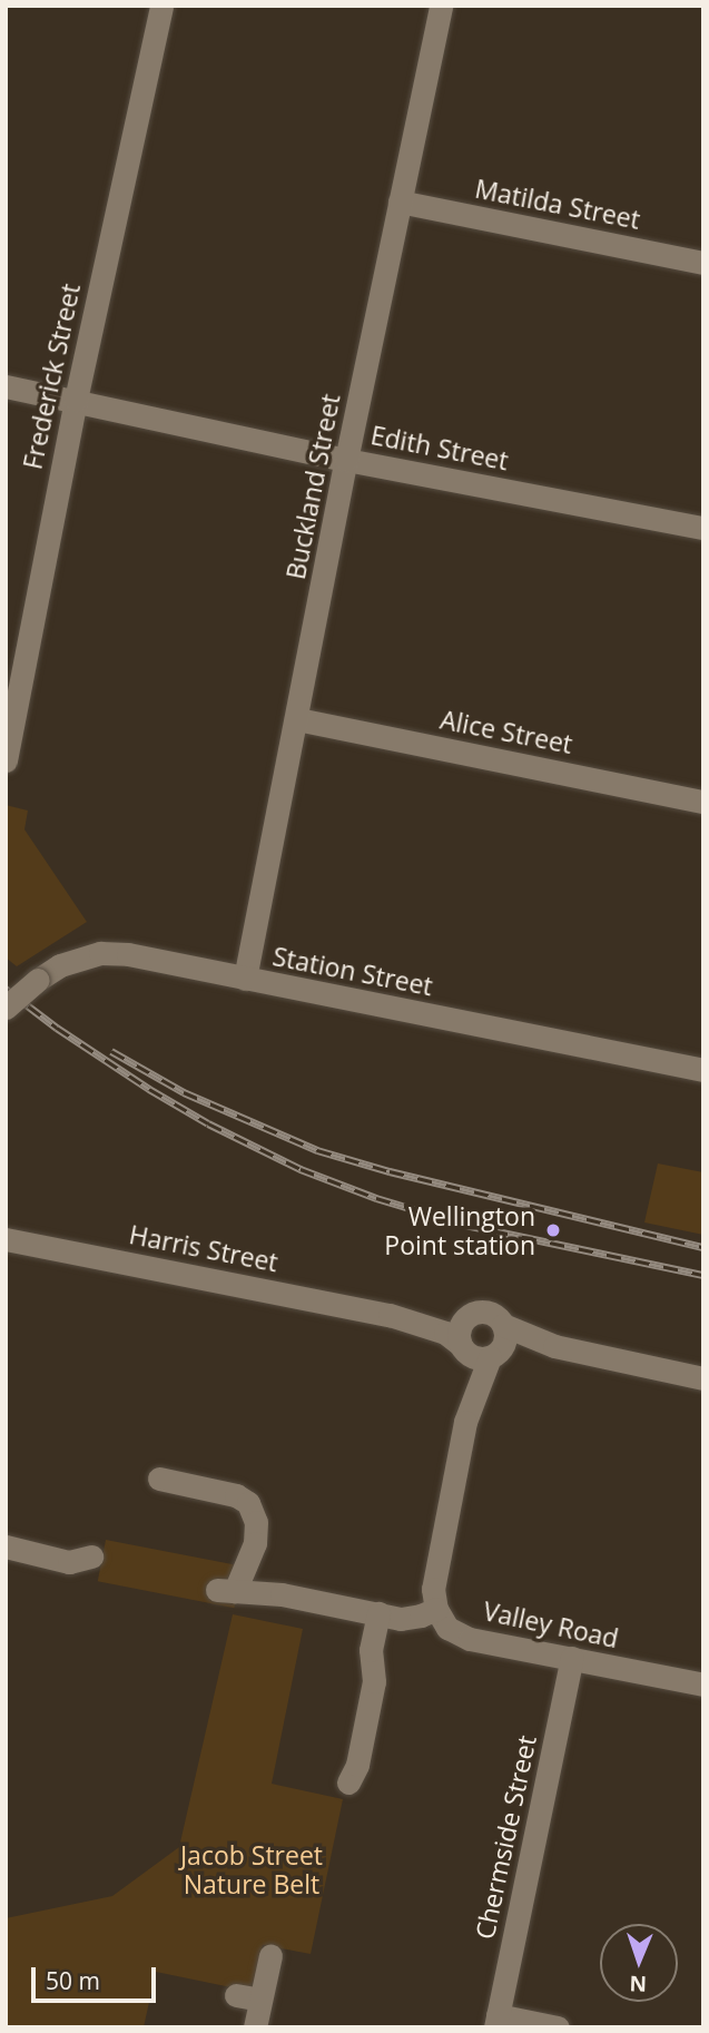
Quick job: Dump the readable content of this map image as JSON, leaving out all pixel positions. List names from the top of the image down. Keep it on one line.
{"streets":{"street":["Matilda Street","Frederick Street","Edith Street","Buckland Street","Alice Street","Station Street","Harris Street","Valley Road","Chermside Street"]},"crossings":[["Matilda Street","Buckland Street"],["Frederick Street","Edith Street"],["Edith Street","Buckland Street"],["Buckland Street","Alice Street"],["Buckland Street","Station Street"],["Valley Road","Chermside Street"]],"parks":["Jacob Street Nature Belt"],"places":["Wellington Point station"],"scale_bar":"50 m","north":"bottom"}
